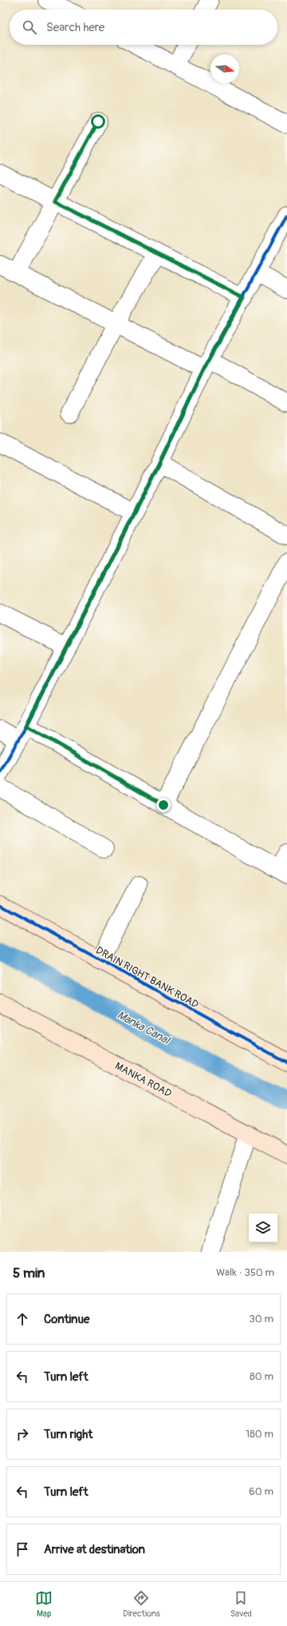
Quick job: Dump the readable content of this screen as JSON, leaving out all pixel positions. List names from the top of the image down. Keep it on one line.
{"streets":{"street":["DRAIN RIGHT BANK ROAD","MANKA ROAD"]},"water":["Manka Canal"],"north":"right","page":{"search":"Search here","heading":["5 min","Walk · 350 m"],"list":[["Continue","30 m"],["Turn left","80 m"],["Turn right","180 m"],["Turn left","60 m"],"Arrive at destination"],"nav":["Map","Directions","Saved"]}}
